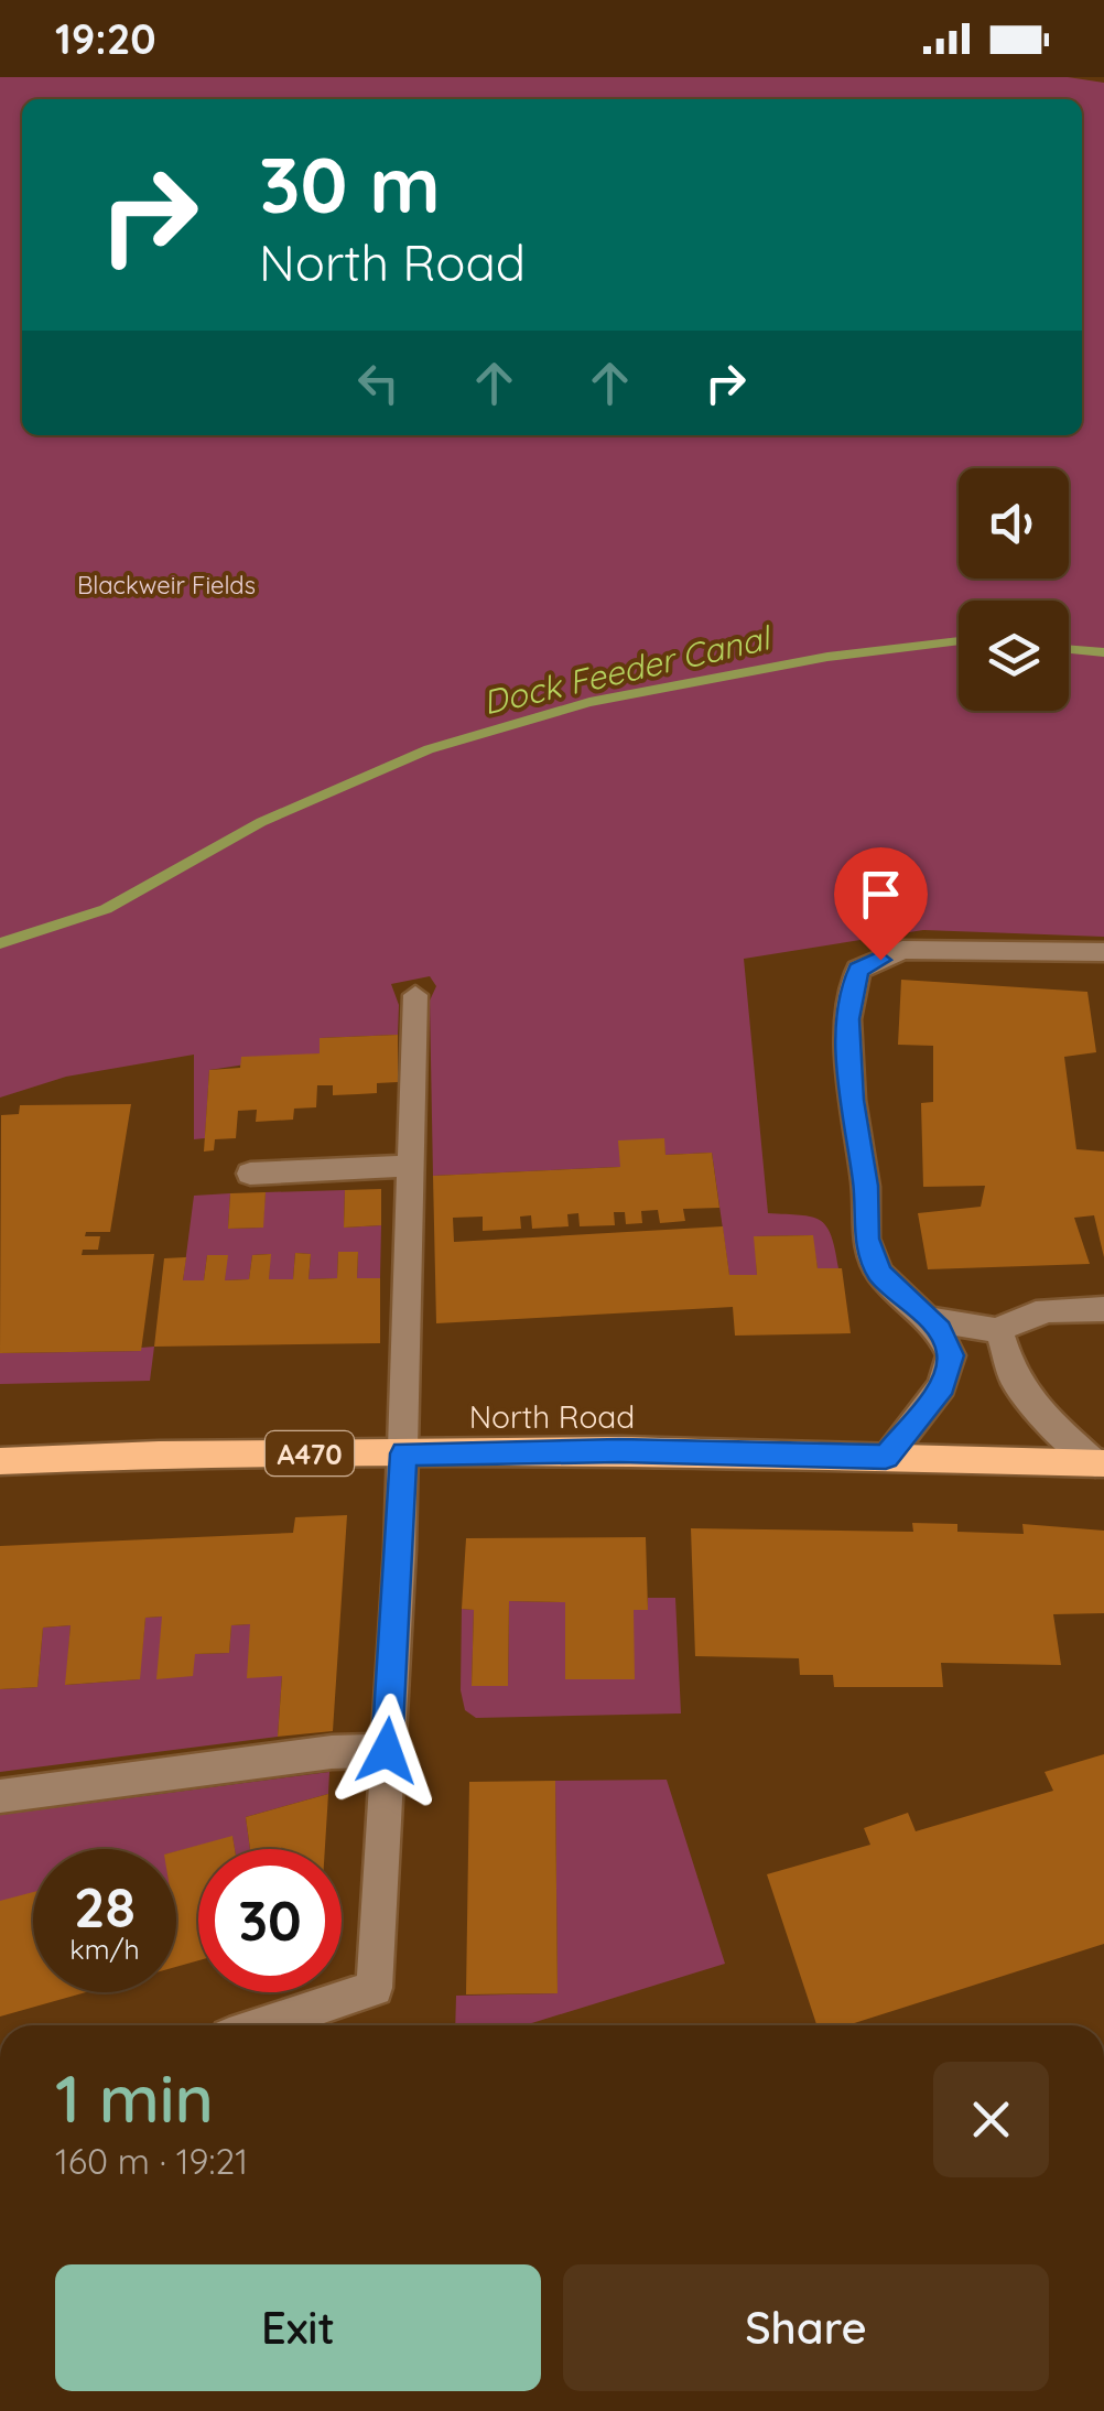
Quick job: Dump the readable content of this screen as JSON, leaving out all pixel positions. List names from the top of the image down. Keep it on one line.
{"streets":{"main road":["North Road","A470"]},"water":["Dock Feeder Canal"],"parks":["Blackweir Fields"],"page":{"status":"19:20","turn":["30 m","North Road"],"speed":"28 km/h","limit":"30","heading":["1 min","160 m · 19:21"],"buttons":["Exit","Share"]}}
